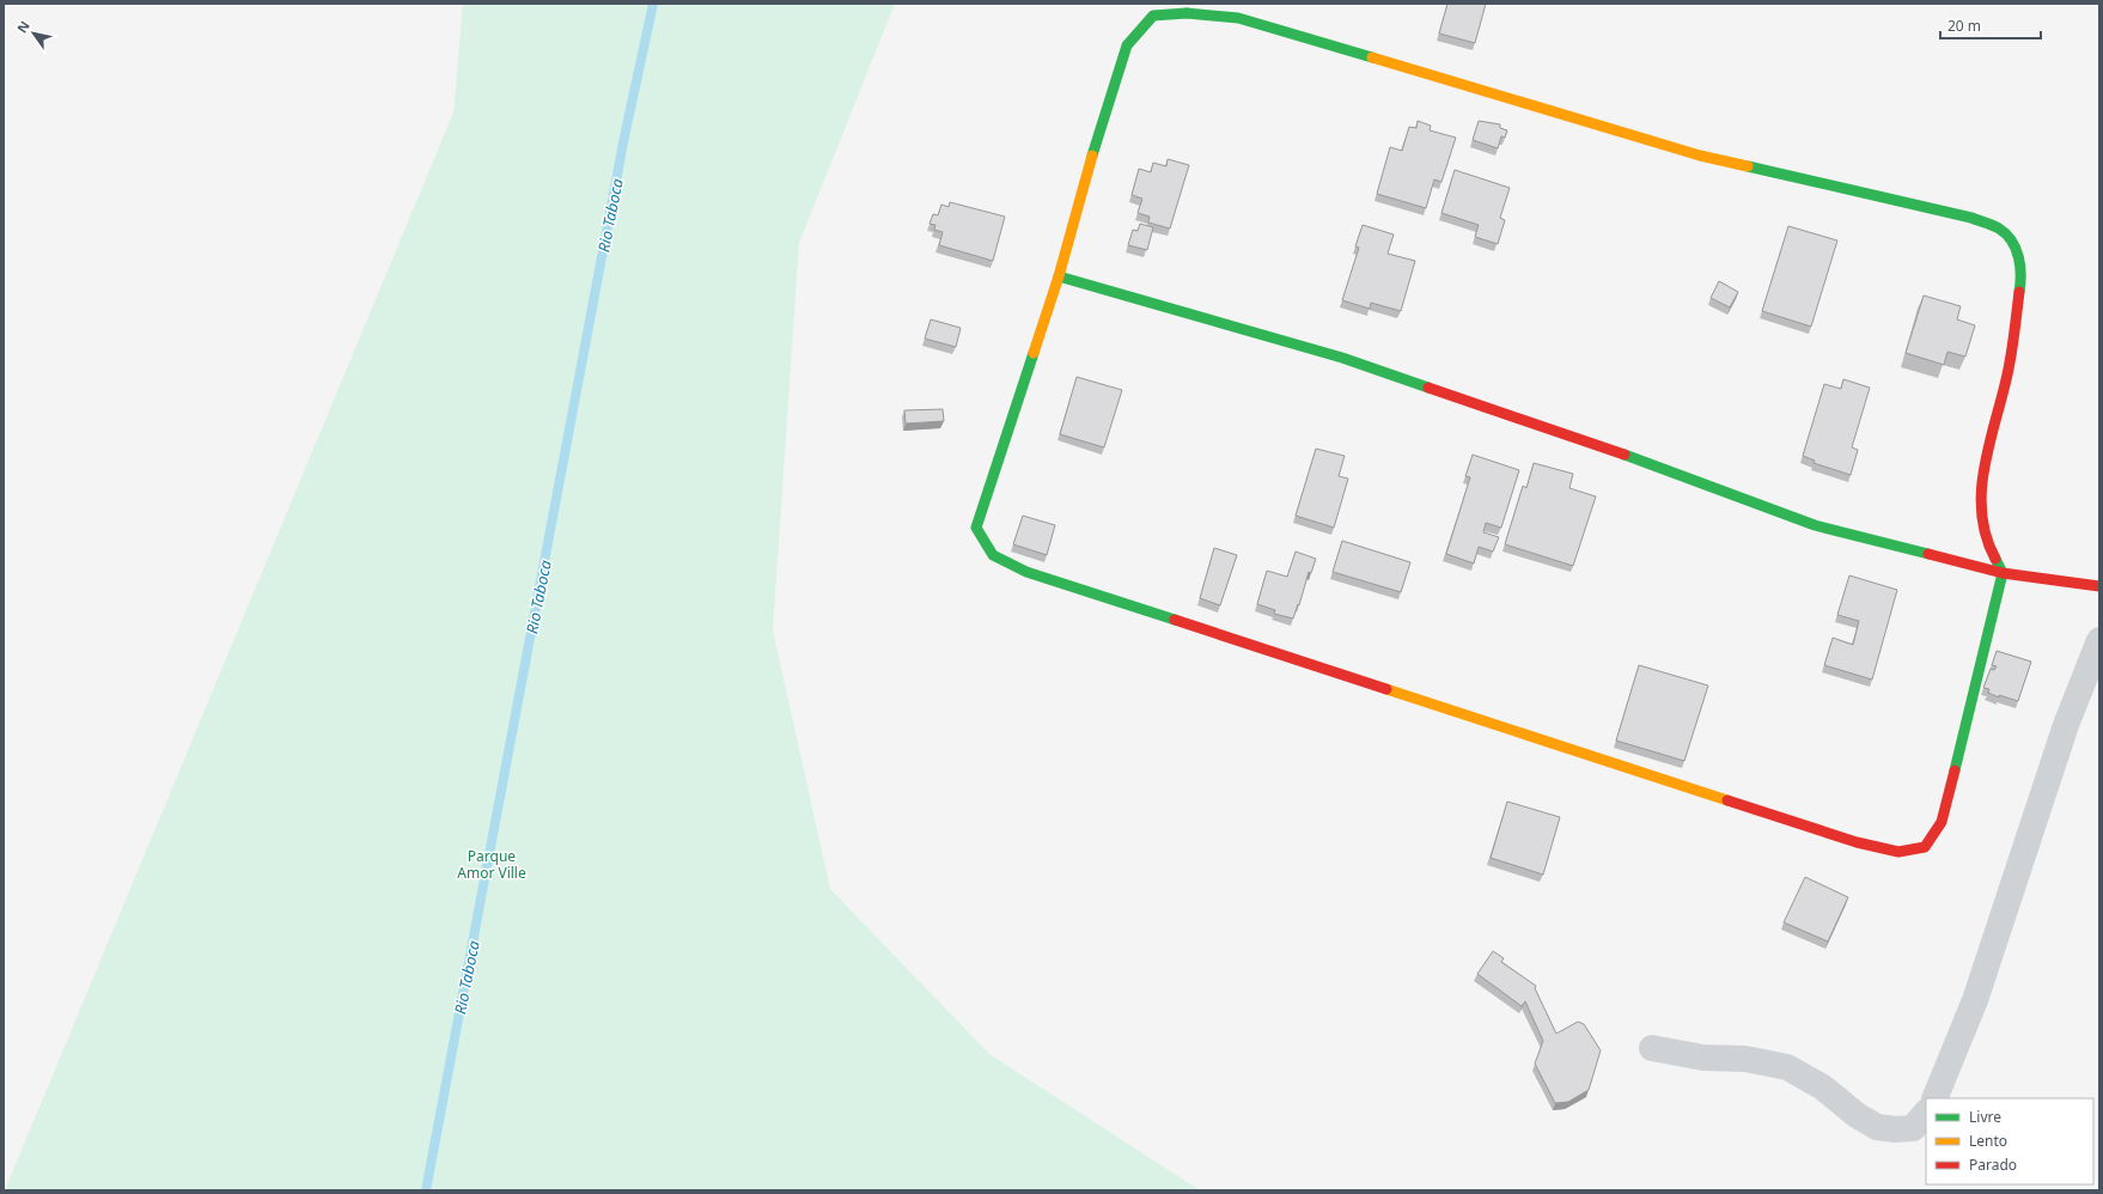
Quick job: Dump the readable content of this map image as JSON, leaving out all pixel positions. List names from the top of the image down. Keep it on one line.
{"water":["Rio Taboca"],"parks":["Parque Amor Ville"],"legend":["Livre","Lento","Parado"],"scale_bar":"20 m","north":"top left"}
